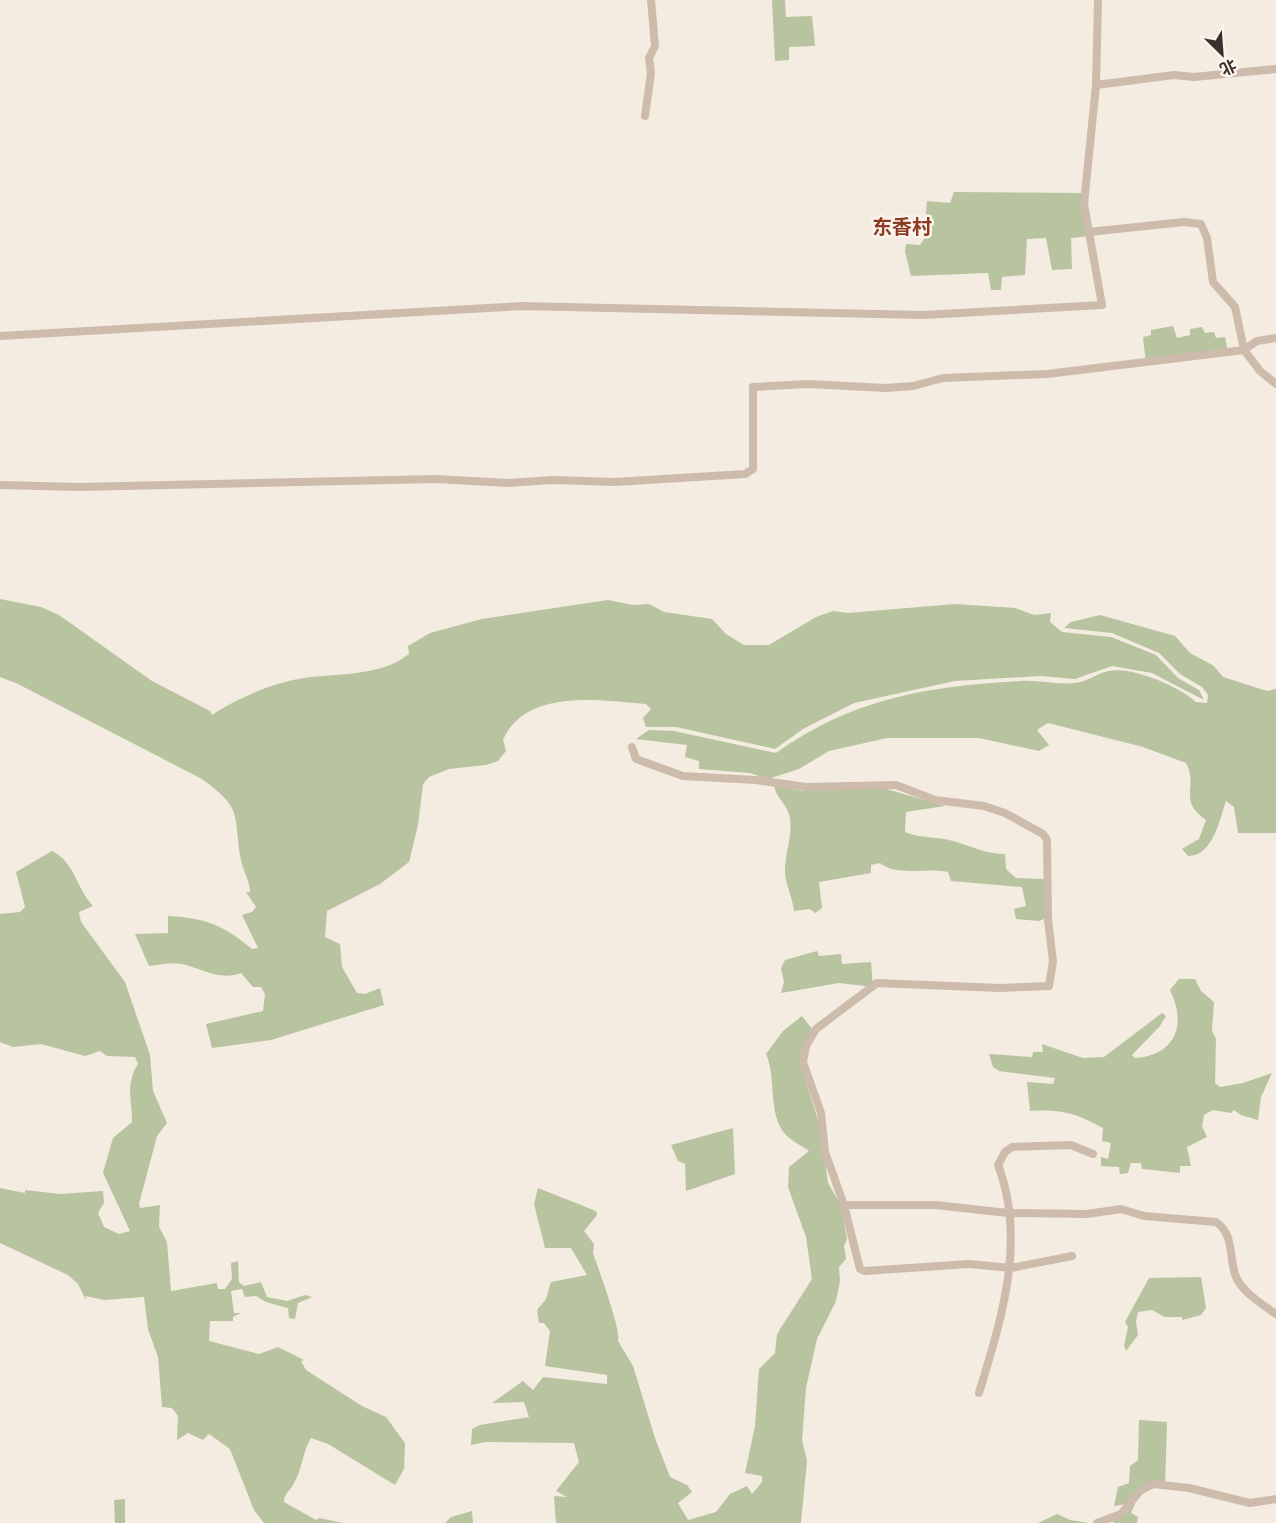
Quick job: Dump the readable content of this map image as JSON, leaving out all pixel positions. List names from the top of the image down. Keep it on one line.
{"districts":["东香村"],"north":"bottom right"}
